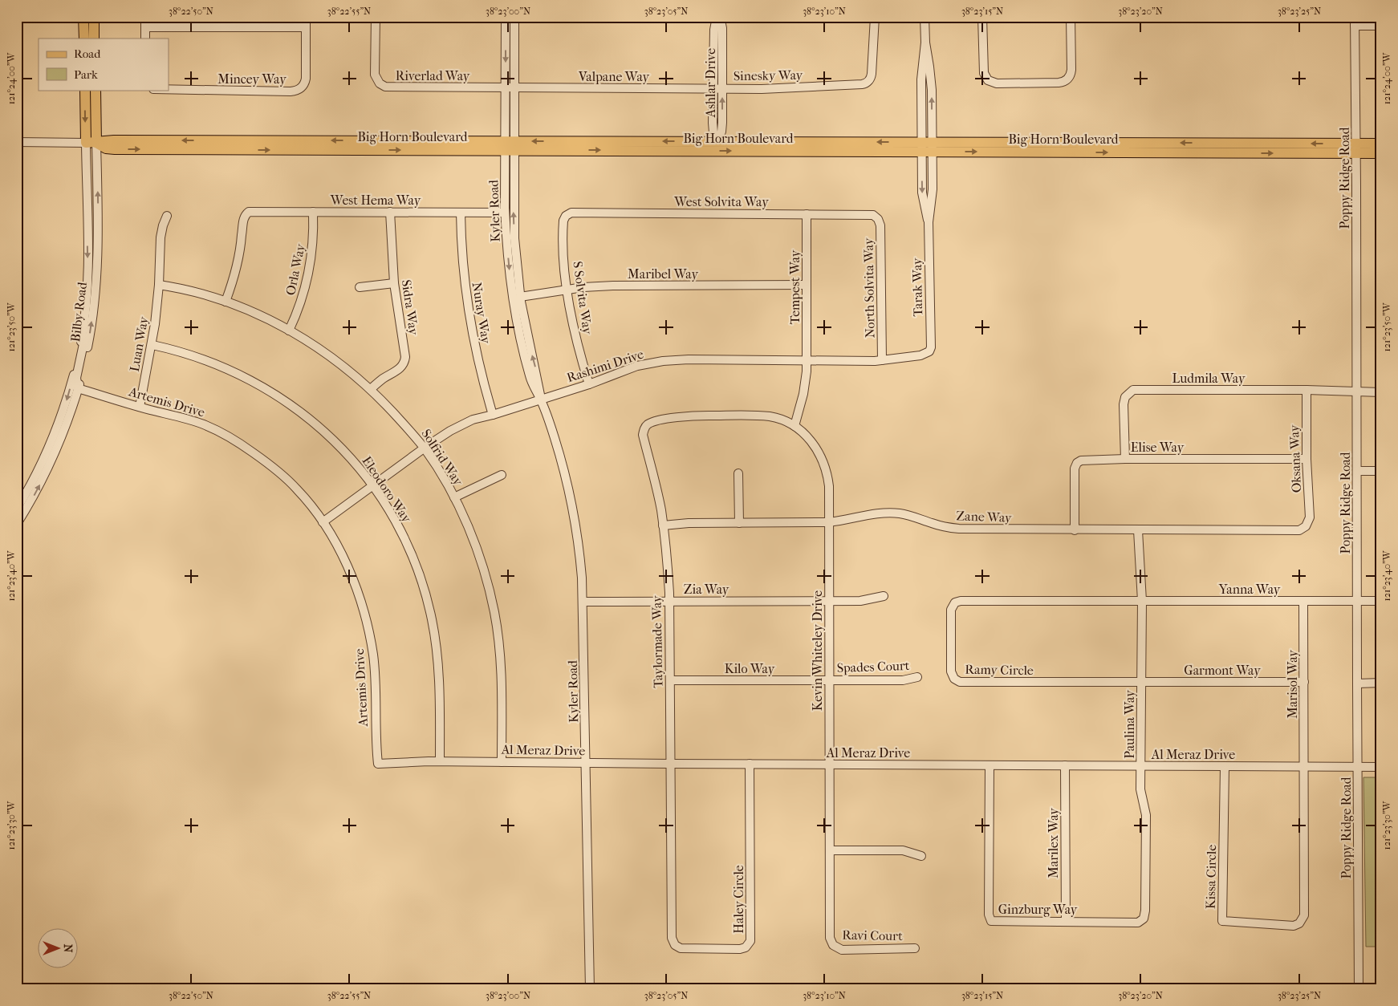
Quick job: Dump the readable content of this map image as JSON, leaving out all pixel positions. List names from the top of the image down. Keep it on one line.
{"streets":{"main road":["Big Horn Boulevard","Bilby Road"],"street":["Riverlad Way","Sinesky Way","Valpane Way","Mincey Way","Ashlar Drive","Poppy Ridge Road","West Hema Way","West Solvita Way","Kyler Road","Orla Way","Maribel Way","Tempest Way","Tarak Way","North Solvita Way","S Solvita Way","Sidra Way","Nuray Way","Luan Way","Rashimi Drive","Ludmila Way","Artemis Drive","Elise Way","Solfrid Way","Oksana Way","Eleodoro Way","Zane Way","Zia Way","Yanna Way","Taylormade Way","Kevin Whiteley Drive","Spades Court","Kilo Way","Ramy Circle","Garmont Way","Marisol Way","Paulina Way","Al Meraz Drive","Marilex Way","Kissa Circle","Haley Circle","Ginzburg Way","Ravi Court"]},"crossings":[["Riverlad Way","Valpane Way"],["Riverlad Way","Kyler Road"],["Sinesky Way","Valpane Way"],["Sinesky Way","Ashlar Drive"],["Valpane Way","Ashlar Drive"],["Valpane Way","Kyler Road"],["Ashlar Drive","Big Horn Boulevard"],["Big Horn Boulevard","Poppy Ridge Road"],["Big Horn Boulevard","Kyler Road"],["Big Horn Boulevard","Tarak Way"],["Big Horn Boulevard","Bilby Road"],["Poppy Ridge Road","Ludmila Way"],["Poppy Ridge Road","Yanna Way"],["Poppy Ridge Road","Al Meraz Drive"],["West Hema Way","Kyler Road"],["West Hema Way","Orla Way"],["West Hema Way","Sidra Way"],["West Hema Way","Nuray Way"],["West Hema Way","Solfrid Way"],["West Solvita Way","Tempest Way"],["West Solvita Way","North Solvita Way"],["West Solvita Way","S Solvita Way"],["Kyler Road","Maribel Way"],["Kyler Road","Rashimi Drive"],["Kyler Road","Zia Way"],["Kyler Road","Al Meraz Drive"],["Orla Way","Solfrid Way"],["Maribel Way","Tempest Way"],["Maribel Way","S Solvita Way"],["Tempest Way","Rashimi Drive"],["Tempest Way","Kevin Whiteley Drive"],["Tarak Way","Rashimi Drive"],["North Solvita Way","Rashimi Drive"],["S Solvita Way","Rashimi Drive"],["Sidra Way","Solfrid Way"],["Bilby Road","Artemis Drive"],["Nuray Way","Rashimi Drive"],["Luan Way","Artemis Drive"],["Luan Way","Solfrid Way"],["Luan Way","Eleodoro Way"],["Rashimi Drive","Artemis Drive"],["Rashimi Drive","Solfrid Way"],["Rashimi Drive","Eleodoro Way"],["Ludmila Way","Elise Way"],["Ludmila Way","Oksana Way"],["Artemis Drive","Al Meraz Drive"],["Elise Way","Oksana Way"],["Elise Way","Zane Way"],["Solfrid Way","Al Meraz Drive"],["Oksana Way","Zane Way"],["Eleodoro Way","Al Meraz Drive"],["Zane Way","Taylormade Way"],["Zane Way","Kevin Whiteley Drive"],["Zane Way","Paulina Way"],["Zia Way","Taylormade Way"],["Zia Way","Kevin Whiteley Drive"],["Yanna Way","Ramy Circle"],["Yanna Way","Marisol Way"],["Yanna Way","Paulina Way"],["Taylormade Way","Kevin Whiteley Drive"],["Taylormade Way","Kilo Way"],["Taylormade Way","Al Meraz Drive"],["Taylormade Way","Haley Circle"],["Kevin Whiteley Drive","Spades Court"],["Kevin Whiteley Drive","Kilo Way"],["Kevin Whiteley Drive","Al Meraz Drive"],["Kevin Whiteley Drive","Ravi Court"],["Spades Court","Kilo Way"],["Ramy Circle","Garmont Way"],["Ramy Circle","Paulina Way"],["Garmont Way","Marisol Way"],["Garmont Way","Paulina Way"],["Marisol Way","Al Meraz Drive"],["Marisol Way","Kissa Circle"],["Paulina Way","Al Meraz Drive"],["Paulina Way","Ginzburg Way"],["Al Meraz Drive","Marilex Way"],["Al Meraz Drive","Kissa Circle"],["Al Meraz Drive","Haley Circle"],["Al Meraz Drive","Ginzburg Way"],["Marilex Way","Ginzburg Way"]],"legend":["Road","Park"],"north":"right","coordinates":["38°22'50\"N","38°22'55\"N","38°23'00\"N","38°23'05\"N","38°23'10\"N","38°23'15\"N","38°23'20\"N","38°23'25\"N","121°24'00\"W","121°23'50\"W","121°23'40\"W","121°23'30\"W"]}
